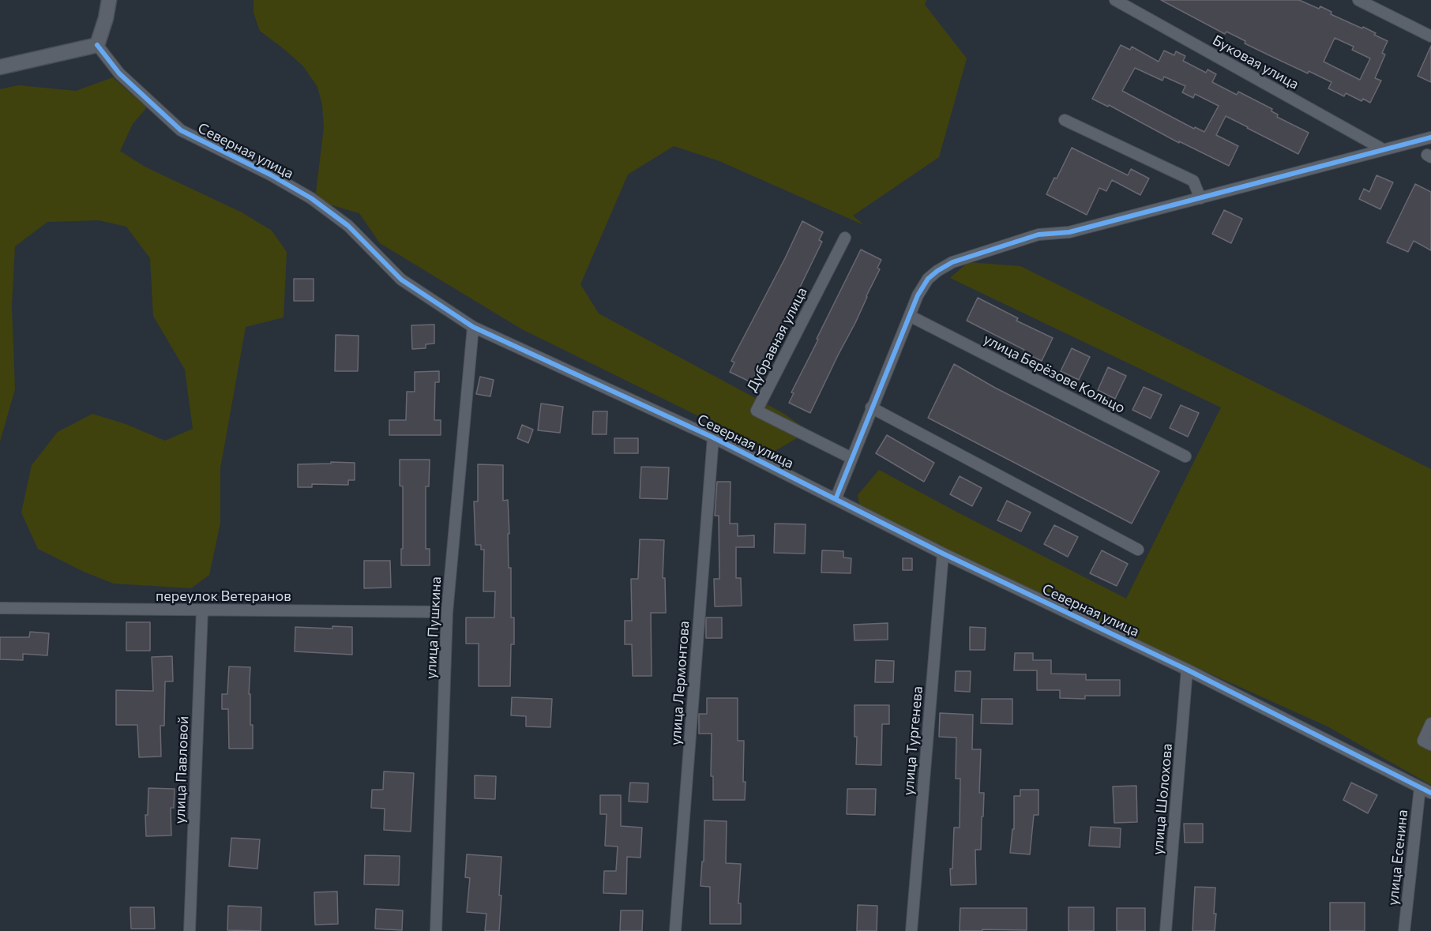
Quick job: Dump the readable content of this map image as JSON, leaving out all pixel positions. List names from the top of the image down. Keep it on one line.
{"streets":{"street":["Буковая улица","Северная улица","Дубравная улица","улица Берёзове Кольцо","переулок Ветеранов","улица Пушкина","улица Лермонтова","улица Тургенева","улица Павловой","улица Шолохова","улица Есенина"]},"crossings":[["Северная улица","улица Пушкина"],["Северная улица","улица Лермонтова"],["Северная улица","улица Тургенева"],["Северная улица","улица Шолохова"],["Северная улица","улица Есенина"],["переулок Ветеранов","улица Пушкина"],["переулок Ветеранов","улица Павловой"]]}
